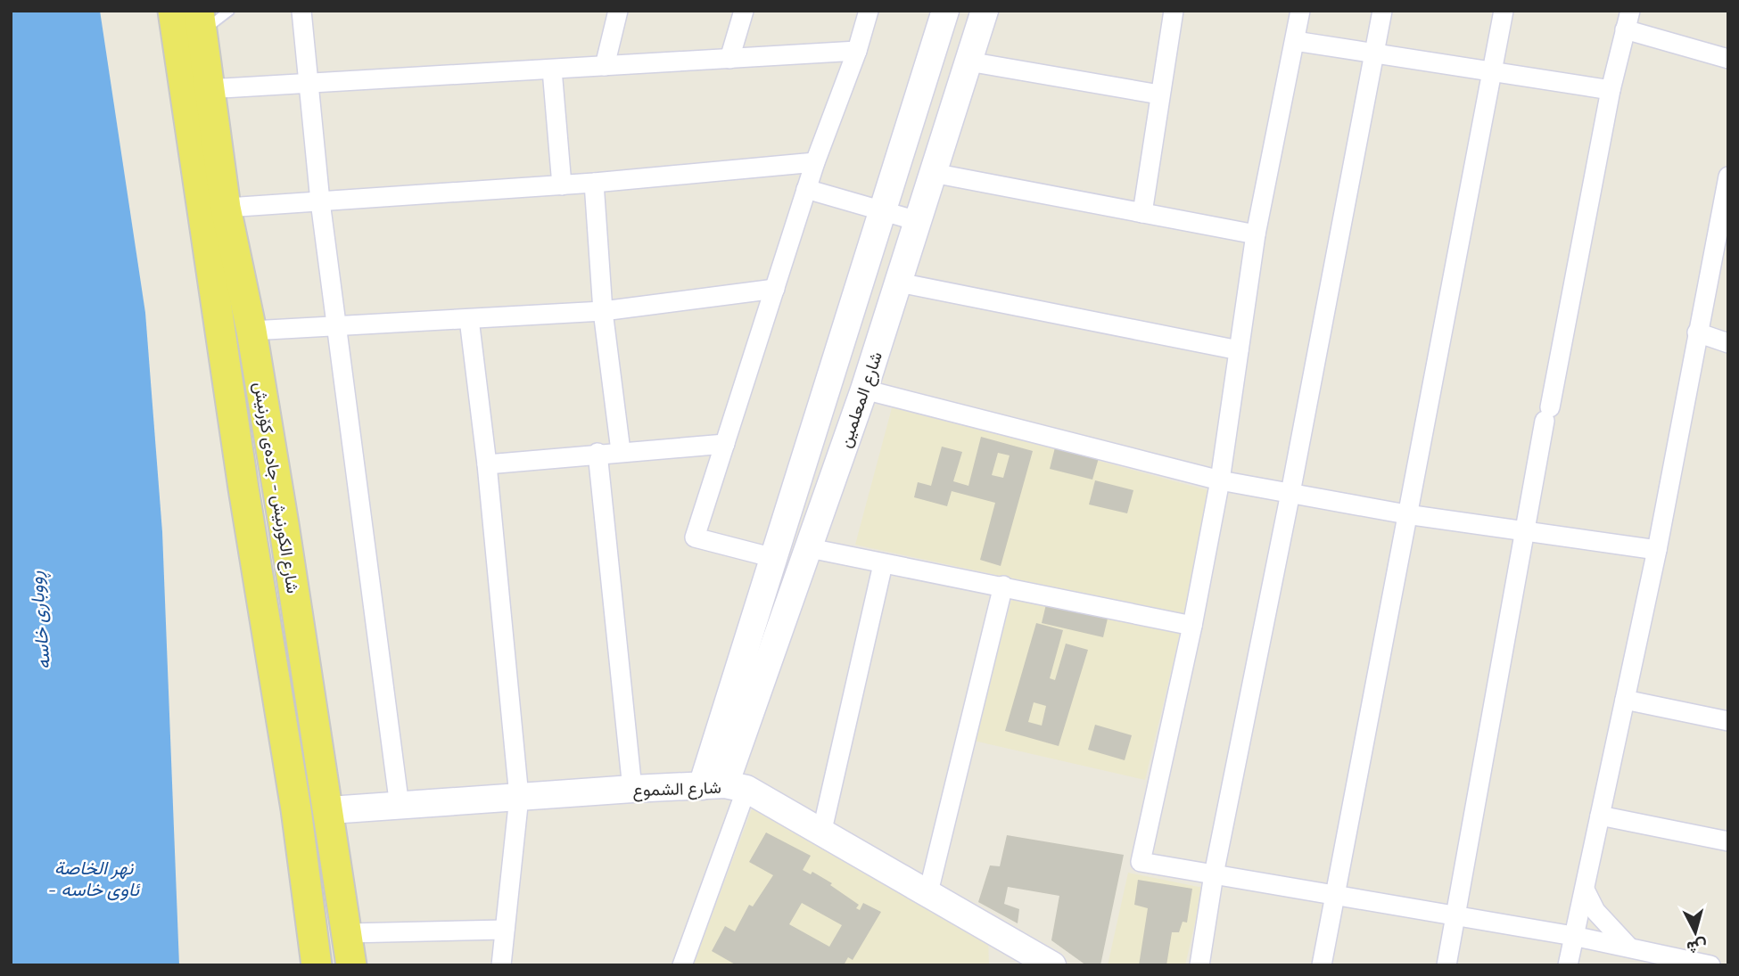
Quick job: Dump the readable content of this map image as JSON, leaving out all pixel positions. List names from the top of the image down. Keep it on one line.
{"streets":{"main road":["شارع الكورنيش - جادەی کۆرنیش"],"street":["شارع المعلمين","شارع الشموع"]},"crossings":[["شارع المعلمين","شارع الشموع"],["شارع الكورنيش - جادەی کۆرنیش","شارع الشموع"]],"water":["ڕووباری خاسە","نهر الخاصة - ئاوی خاسە"],"north":"bottom"}
